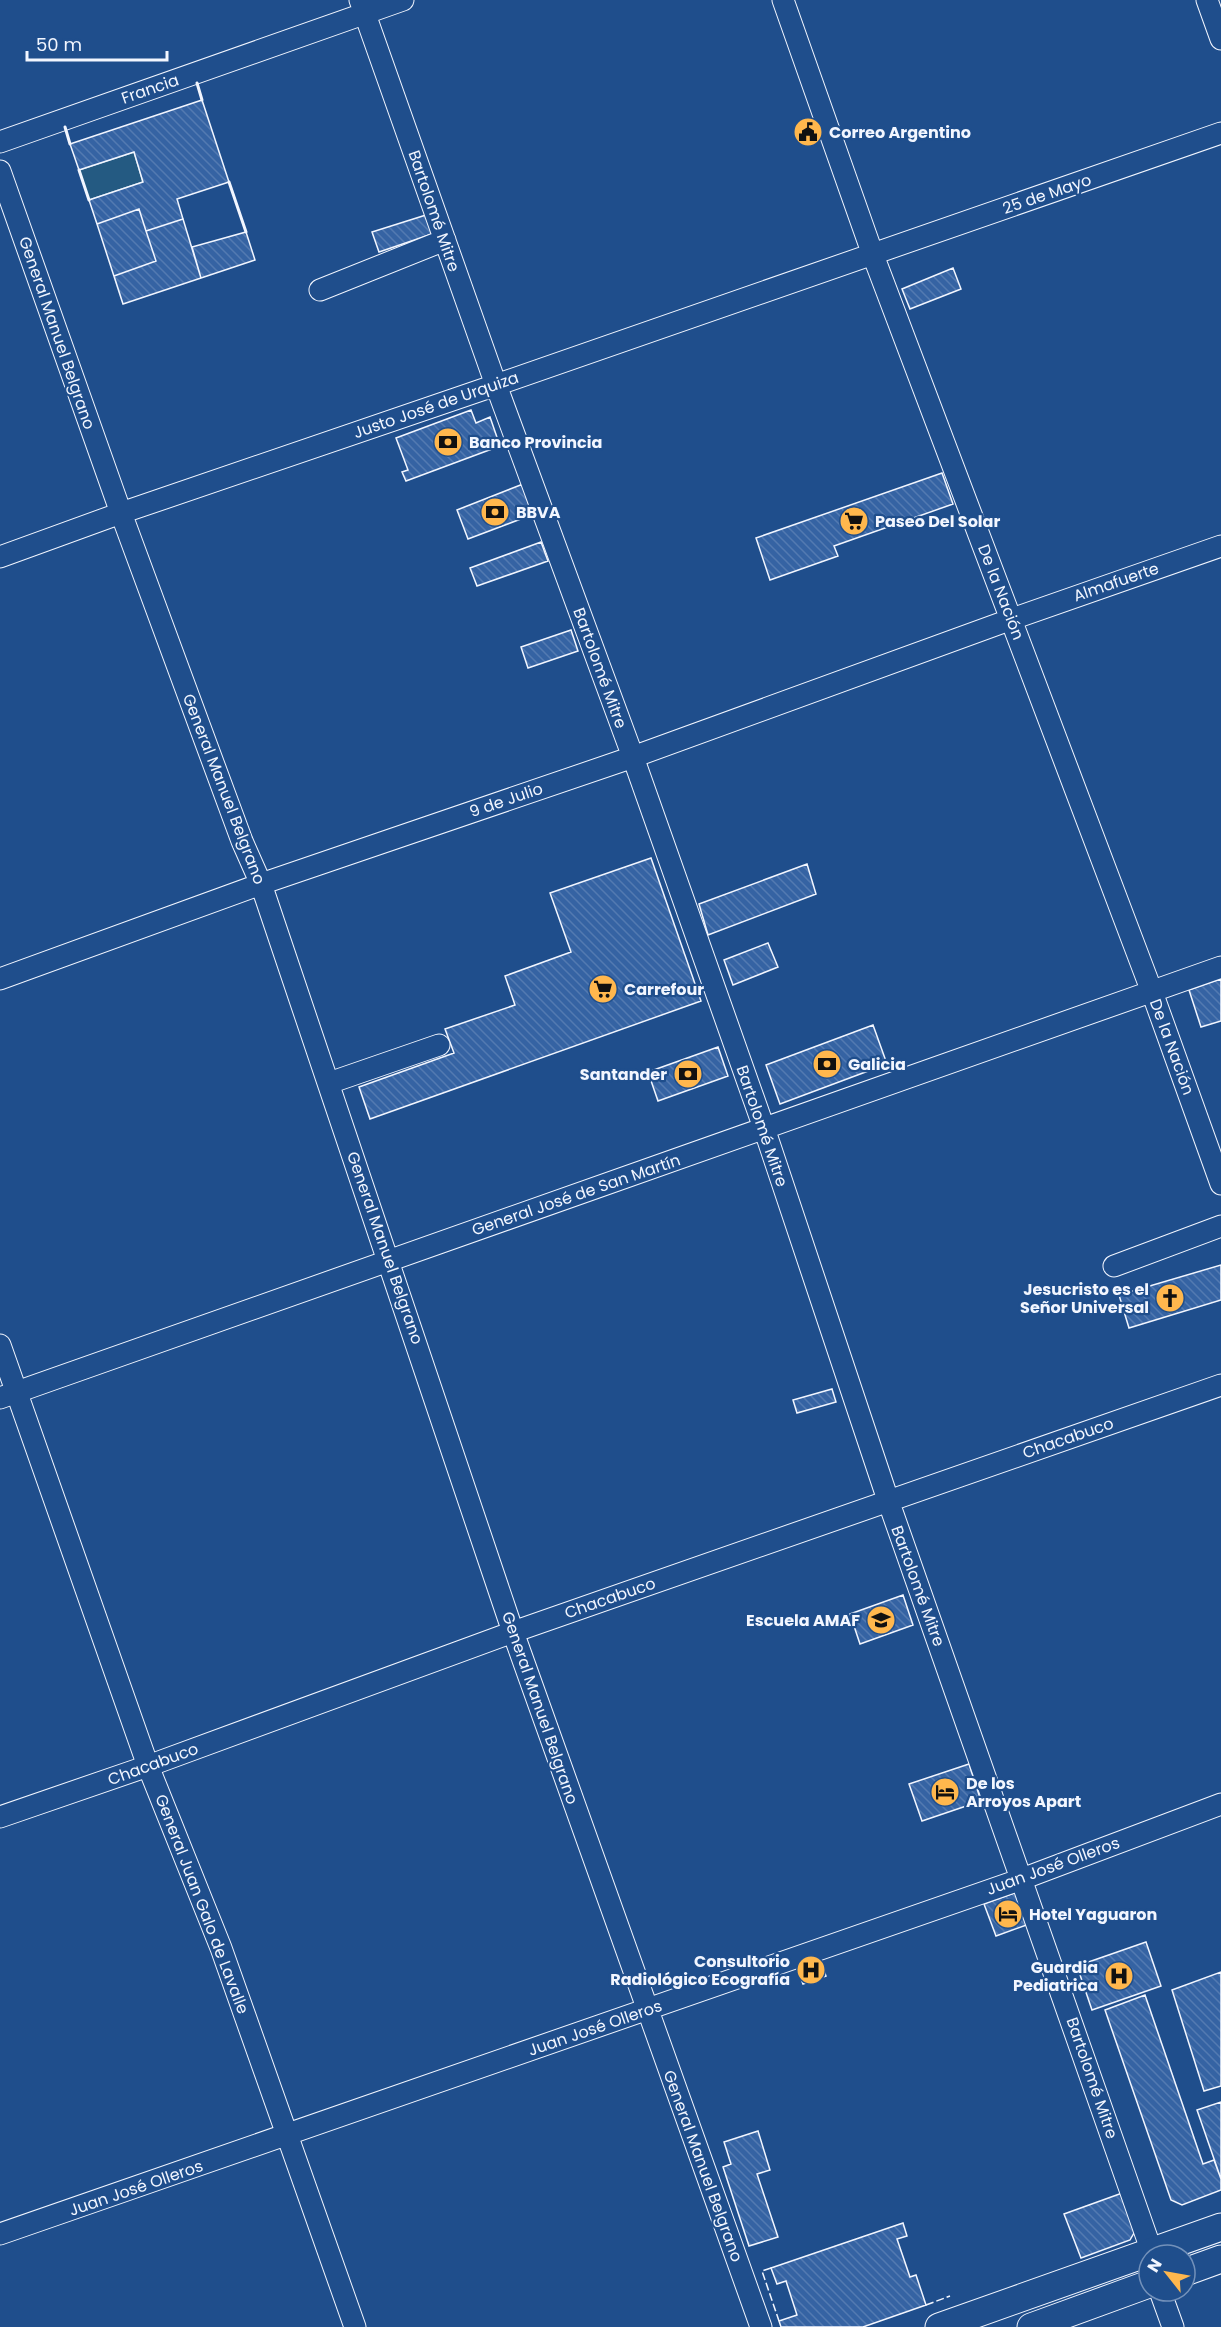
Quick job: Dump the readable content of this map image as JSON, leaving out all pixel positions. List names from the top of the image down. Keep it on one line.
{"streets":{"street":["Francia","25 de Mayo","Bartolomé Mitre","General Manuel Belgrano","Justo José de Urquiza","Almafuerte","De la Nación","9 de Julio","General José de San Martín","Chacabuco","Juan José Olleros","General Juan Galo de Lavalle"]},"crossings":[["Francia","Bartolomé Mitre"],["25 de Mayo","Justo José de Urquiza"],["25 de Mayo","De la Nación"],["Bartolomé Mitre","Justo José de Urquiza"],["Bartolomé Mitre","9 de Julio"],["Bartolomé Mitre","General José de San Martín"],["Bartolomé Mitre","Chacabuco"],["Bartolomé Mitre","Juan José Olleros"],["General Manuel Belgrano","Justo José de Urquiza"],["General Manuel Belgrano","9 de Julio"],["General Manuel Belgrano","General José de San Martín"],["General Manuel Belgrano","Chacabuco"],["General Manuel Belgrano","Juan José Olleros"],["Justo José de Urquiza","De la Nación"],["Almafuerte","De la Nación"],["Almafuerte","9 de Julio"],["De la Nación","9 de Julio"],["De la Nación","General José de San Martín"],["General José de San Martín","General Juan Galo de Lavalle"],["Chacabuco","General Juan Galo de Lavalle"],["Juan José Olleros","General Juan Galo de Lavalle"]],"places":{"public building":["Correo Argentino"],"bank":["Banco Provincia","BBVA","Galicia","Santander"],"supermarket":["Paseo Del Solar","Carrefour"],"church":["Jesucristo es el Señor Universal"],"school or university":["Escuela AMAF"],"hotel":["De los Arroyos Apart","Hotel Yaguaron"],"hospital":["Consultorio Radiológico Ecografía","Guardia Pediatrica"]},"scale_bar":"50 m","north":"top left"}
